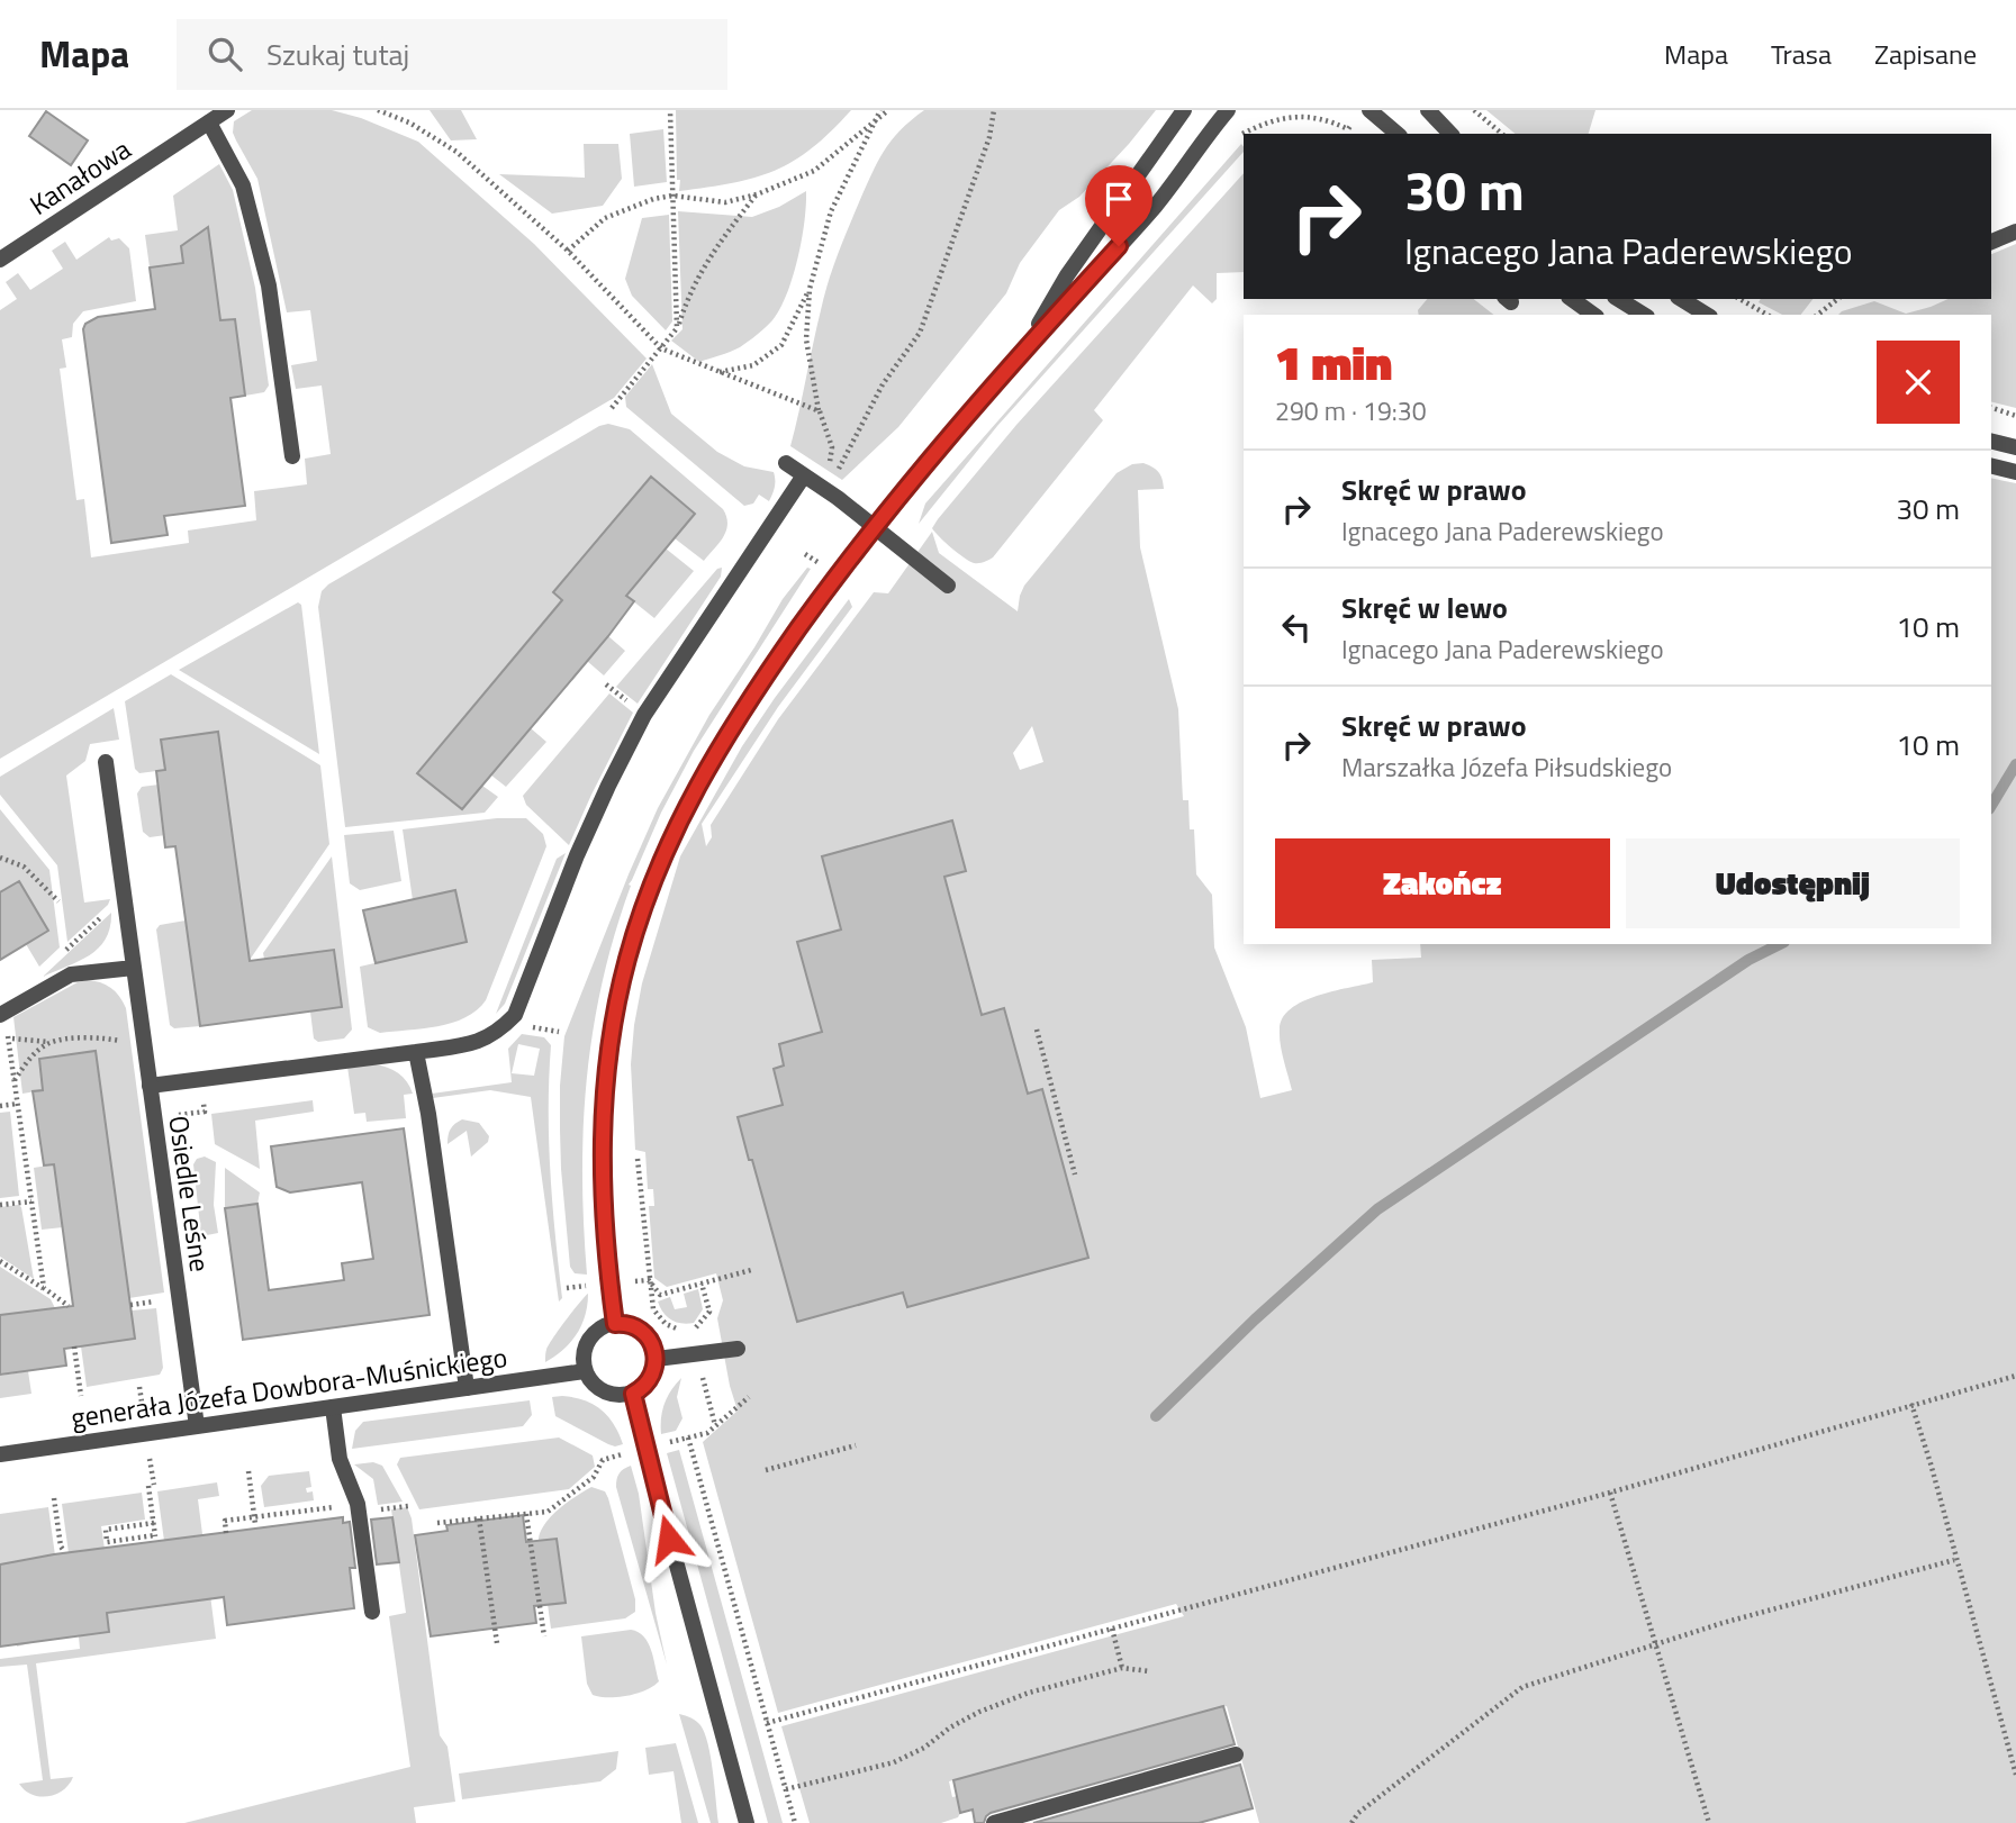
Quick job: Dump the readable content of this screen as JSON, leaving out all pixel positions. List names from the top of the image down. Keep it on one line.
{"streets":{"street":["Kanałowa","Osiedle Leśne","generała Józefa Dowbora-Muśnickiego"]},"crossings":[["Osiedle Leśne","generała Józefa Dowbora-Muśnickiego"]],"page":{"header":"Mapa","search":"Szukaj tutaj","nav":["Mapa","Trasa","Zapisane"],"turn":["30 m","Ignacego Jana Paderewskiego"],"heading":["1 min","290 m · 19:30"],"list":[{"name":"Skręć w prawo","note":"Ignacego Jana Paderewskiego","value":"30 m"},{"name":"Skręć w lewo","note":"Ignacego Jana Paderewskiego","value":"10 m"},{"name":"Skręć w prawo","note":"Marszałka Józefa Piłsudskiego","value":"10 m"}],"buttons":["Zakończ","Udostępnij"]}}
